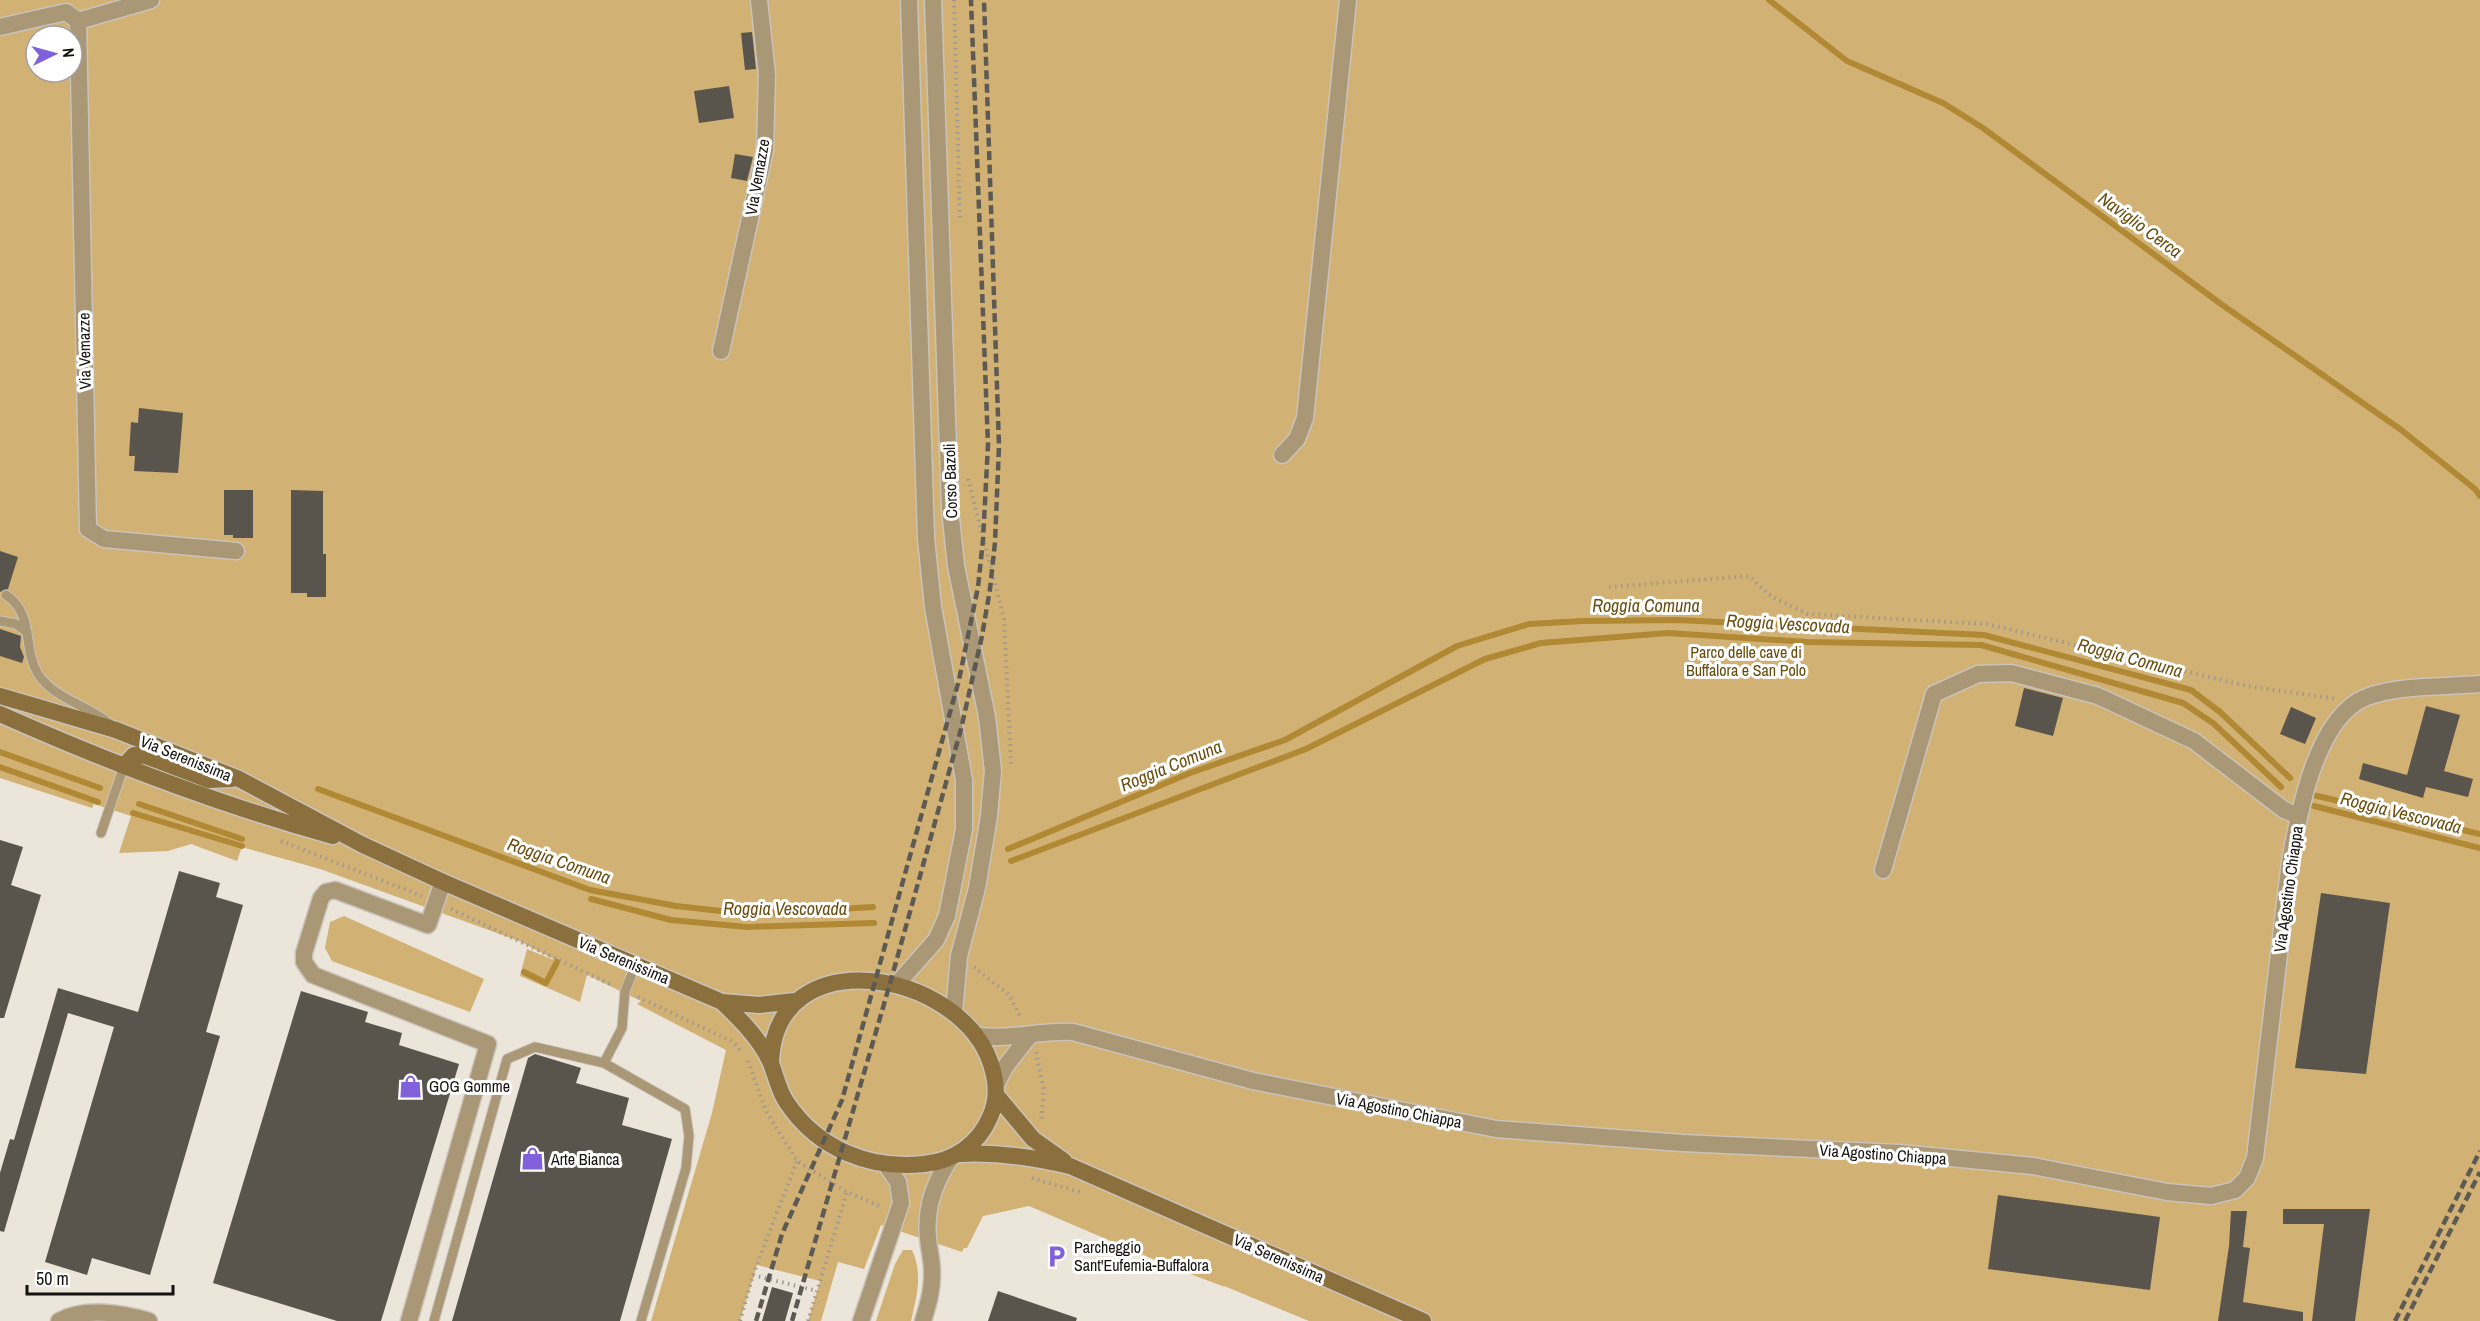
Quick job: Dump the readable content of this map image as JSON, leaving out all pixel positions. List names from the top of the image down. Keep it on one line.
{"streets":{"main road":["Via Serenissima"],"street":["Via Vemazze","Corso Bazoli","Via Agostino Chiappa"]},"crossings":[["Corso Bazoli","Via Serenissima"],["Corso Bazoli","Via Agostino Chiappa"],["Via Serenissima","Via Agostino Chiappa"]],"water":["Naviglio Cerca","Roggia Comuna","Roggia Vescovada"],"parks":["Parco delle cave di Buffalora e San Polo"],"places":{"shop":["GOG Gomme","Arte Bianca"],"parking":["Parcheggio Sant'Eufemia-Buffalora"]},"scale_bar":"50 m","north":"right"}
